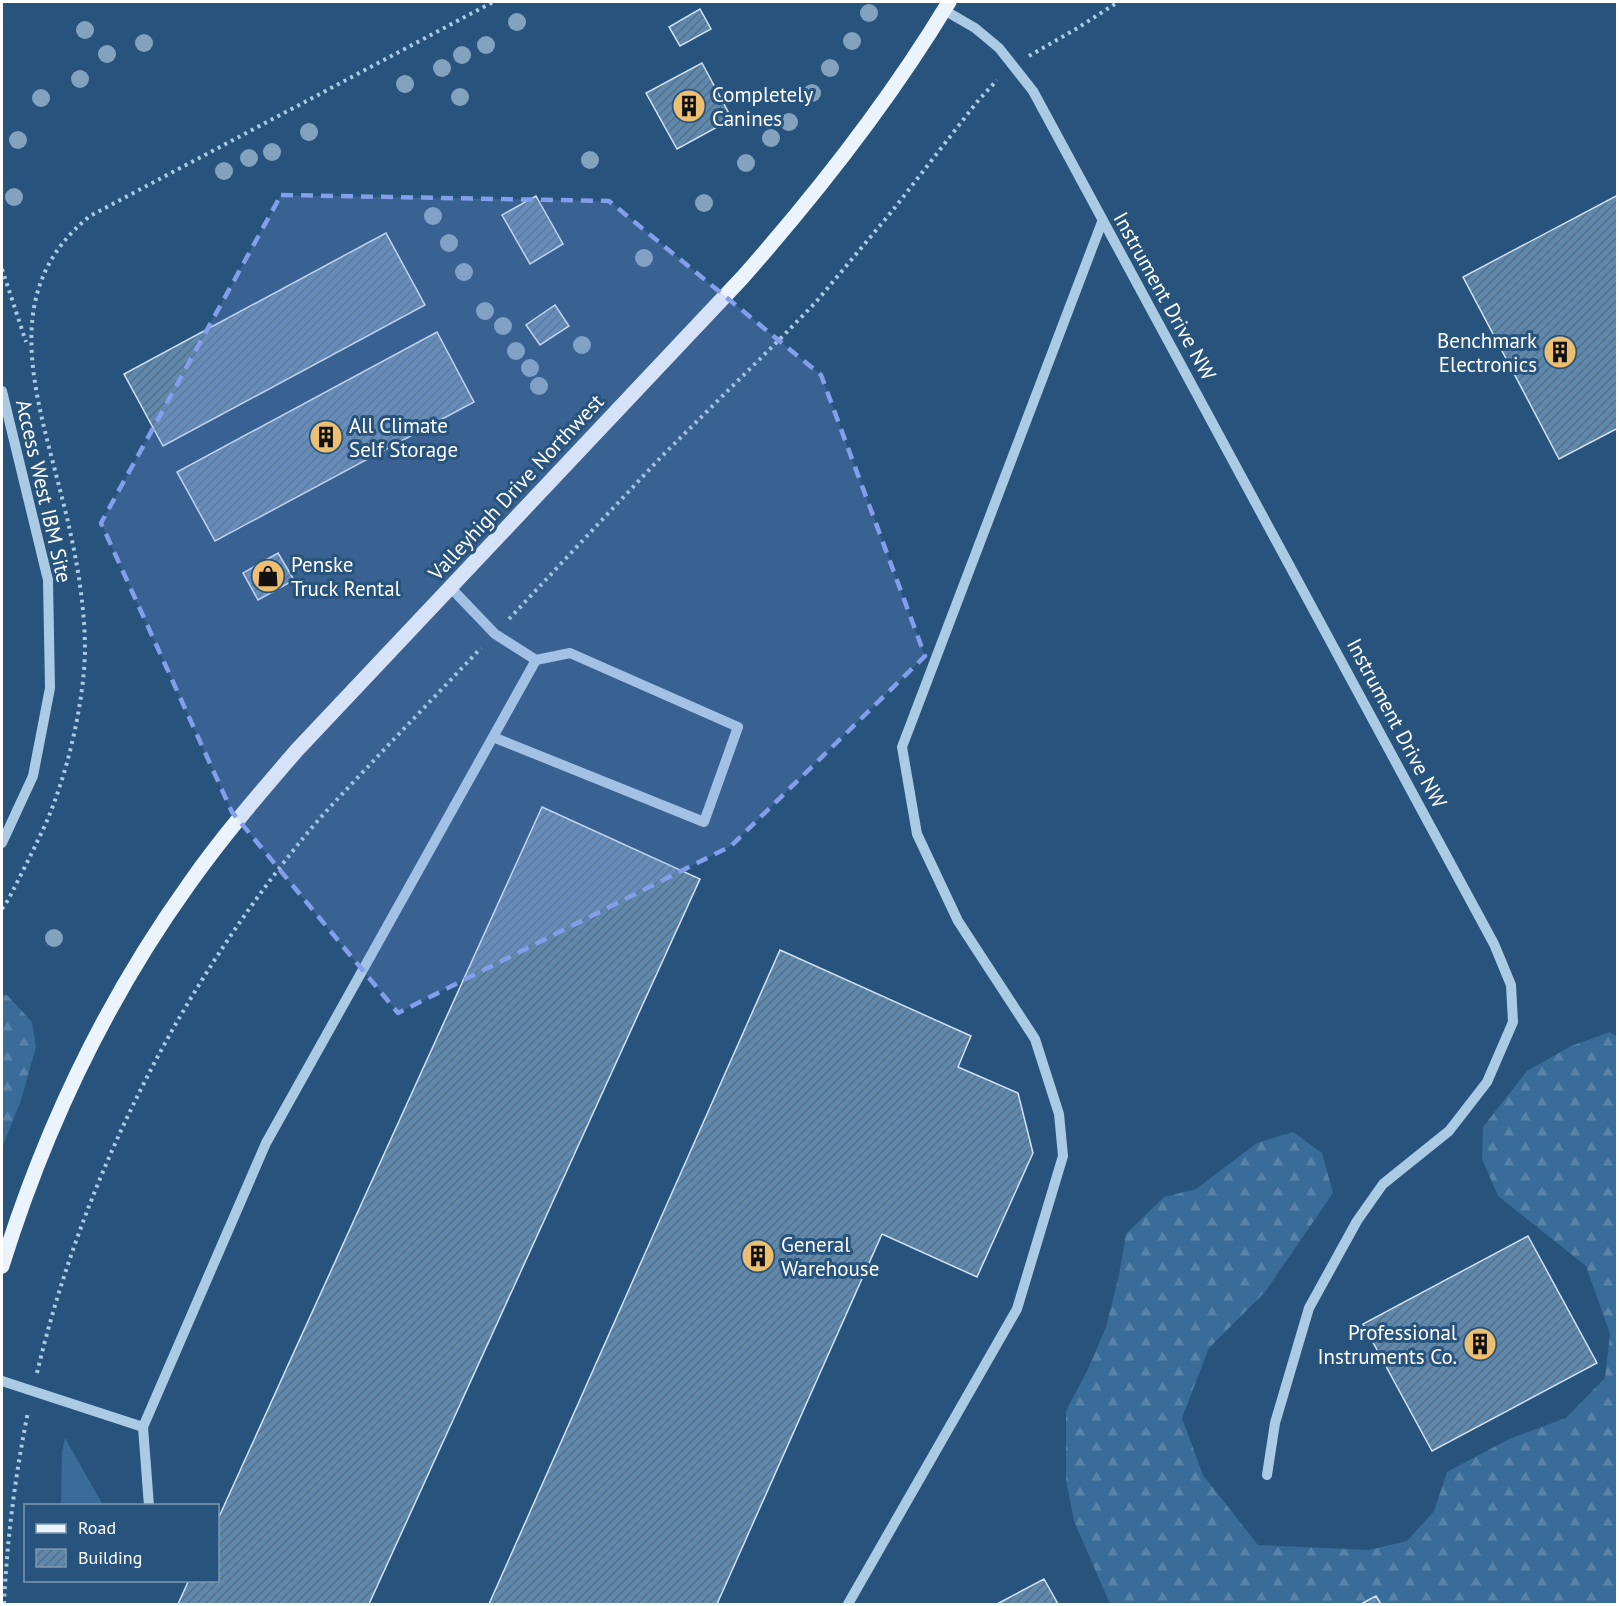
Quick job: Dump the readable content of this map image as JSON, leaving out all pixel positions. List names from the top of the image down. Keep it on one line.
{"streets":{"main road":["Valleyhigh Drive Northwest"],"street":["Instrument Drive NW","Access West IBM Site"]},"crossings":[["Instrument Drive NW","Valleyhigh Drive Northwest"]],"places":{"building":["Completely Canines","Benchmark Electronics","All Climate Self Storage","General Warehouse","Professional Instruments Co."],"shop":["Penske Truck Rental"]},"legend":["Road","Building"]}
